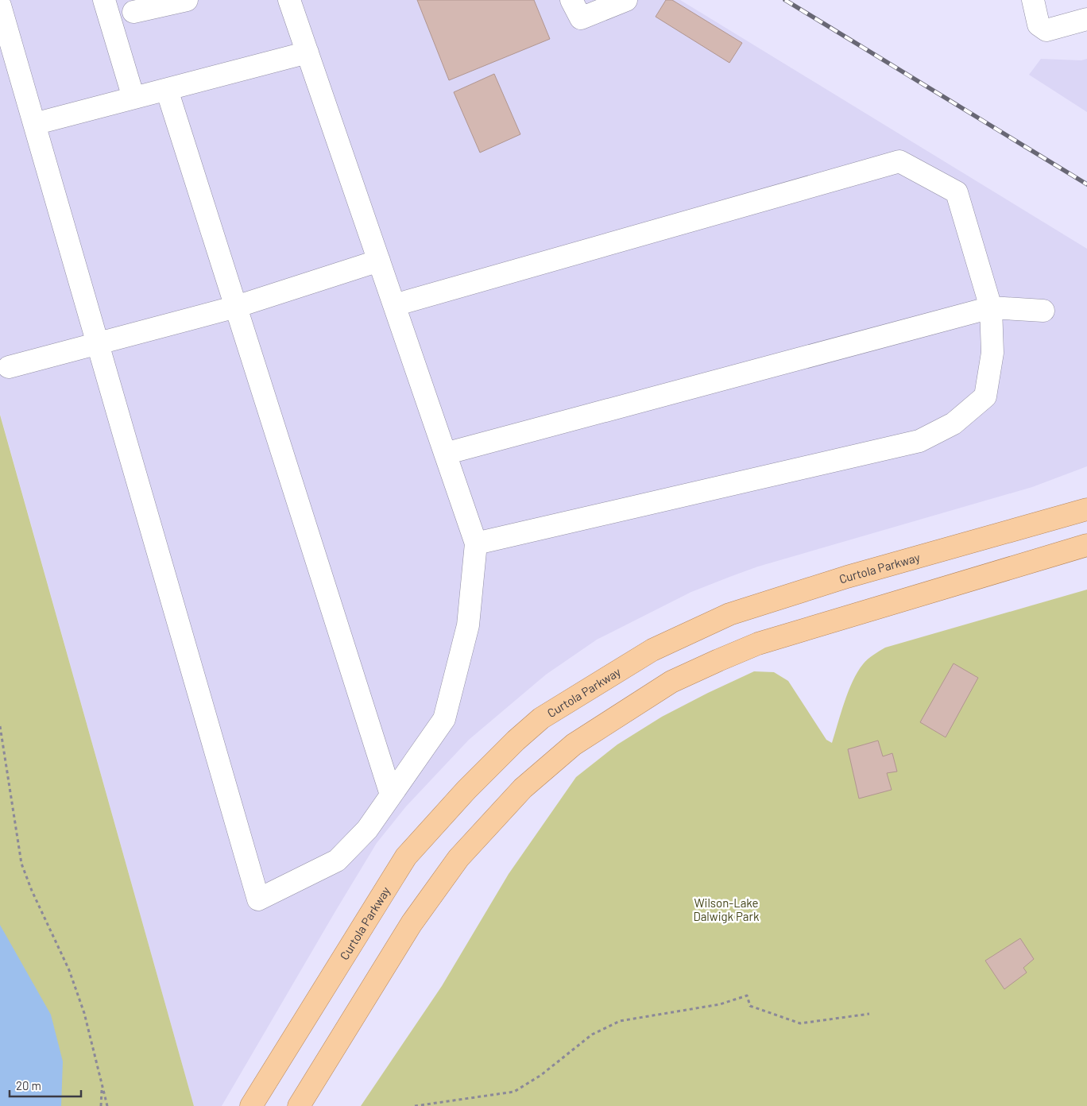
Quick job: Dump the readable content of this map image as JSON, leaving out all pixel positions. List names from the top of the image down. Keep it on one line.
{"streets":{"main road":["Curtola Parkway"]},"parks":["Wilson-Lake Dalwigk Park"],"scale_bar":"20 m"}
